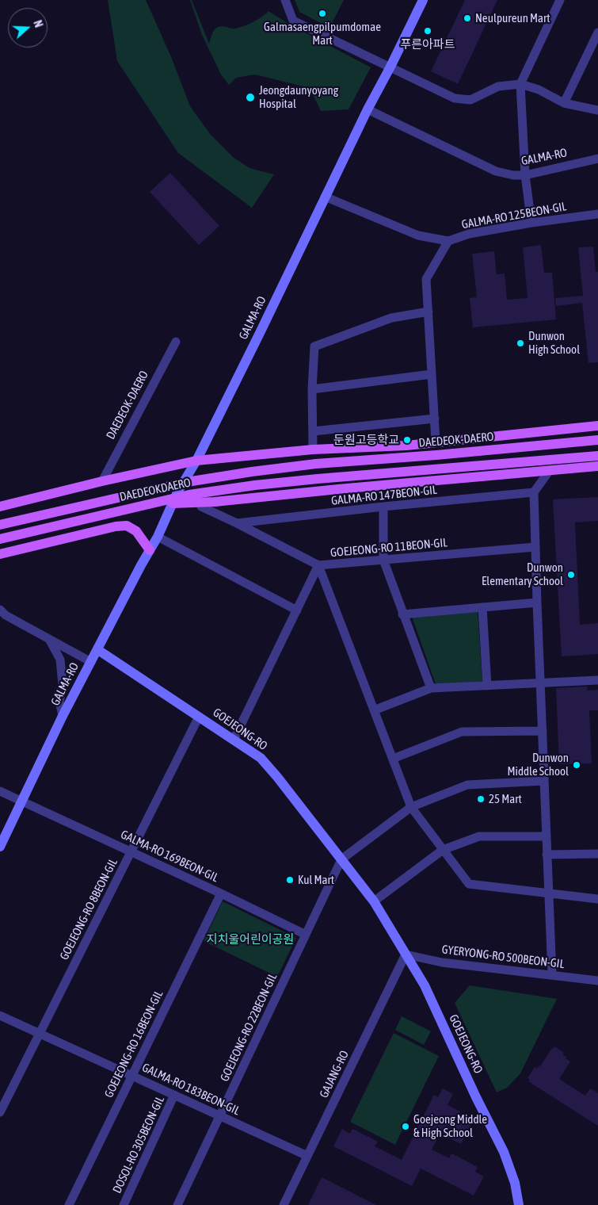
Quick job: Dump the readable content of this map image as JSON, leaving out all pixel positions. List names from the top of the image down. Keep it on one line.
{"streets":{"main road":["GALMA-RO","DAEDEOK-DAERO","DAEDEOKDAERO","GOEJEONG-RO"],"street":["GALMA-RO 125BEON-GIL","GALMA-RO 147BEON-GIL","GOEJEONG-RO 11BEON-GIL","GALMA-RO 169BEON-GIL","GOEJEONG-RO 8BEON-GIL","GYERYONG-RO 500BEON-GIL","GOEJEONG-RO 22BEON-GIL","GOEJEONG-RO 16BEON-GIL","GAJANG-RO","GALMA-RO 183BEON-GIL","DOSOL-RO 305BEON-GIL"]},"crossings":[["GALMA-RO","GALMA-RO 125BEON-GIL"],["GALMA-RO","GOEJEONG-RO"],["GALMA-RO","GALMA-RO 169BEON-GIL"],["GALMA-RO 125BEON-GIL","DAEDEOK-DAERO"],["DAEDEOK-DAERO","DAEDEOKDAERO"],["GOEJEONG-RO 11BEON-GIL","GOEJEONG-RO"],["GOEJEONG-RO","GOEJEONG-RO 8BEON-GIL"],["GOEJEONG-RO","GYERYONG-RO 500BEON-GIL"],["GOEJEONG-RO","GOEJEONG-RO 22BEON-GIL"],["GOEJEONG-RO","GAJANG-RO"],["GALMA-RO 169BEON-GIL","GOEJEONG-RO 8BEON-GIL"],["GALMA-RO 169BEON-GIL","GOEJEONG-RO 22BEON-GIL"],["GALMA-RO 169BEON-GIL","GOEJEONG-RO 16BEON-GIL"],["GOEJEONG-RO 8BEON-GIL","GALMA-RO 183BEON-GIL"],["GYERYONG-RO 500BEON-GIL","GAJANG-RO"],["GOEJEONG-RO 22BEON-GIL","GALMA-RO 183BEON-GIL"],["GOEJEONG-RO 16BEON-GIL","GALMA-RO 183BEON-GIL"],["GAJANG-RO","GALMA-RO 183BEON-GIL"],["GALMA-RO 183BEON-GIL","DOSOL-RO 305BEON-GIL"]],"parks":["지치울어린이공원"],"places":["Galmasaengpilpumdomae Mart","Neulpureun Mart","푸른아파트","Jeongdaunyoyang Hospital","Dunwon High School","둔원고등학교","Dunwon Elementary School","Dunwon Middle School","25 Mart","Kul Mart","Goejeong Middle & High School"],"north":"right"}
